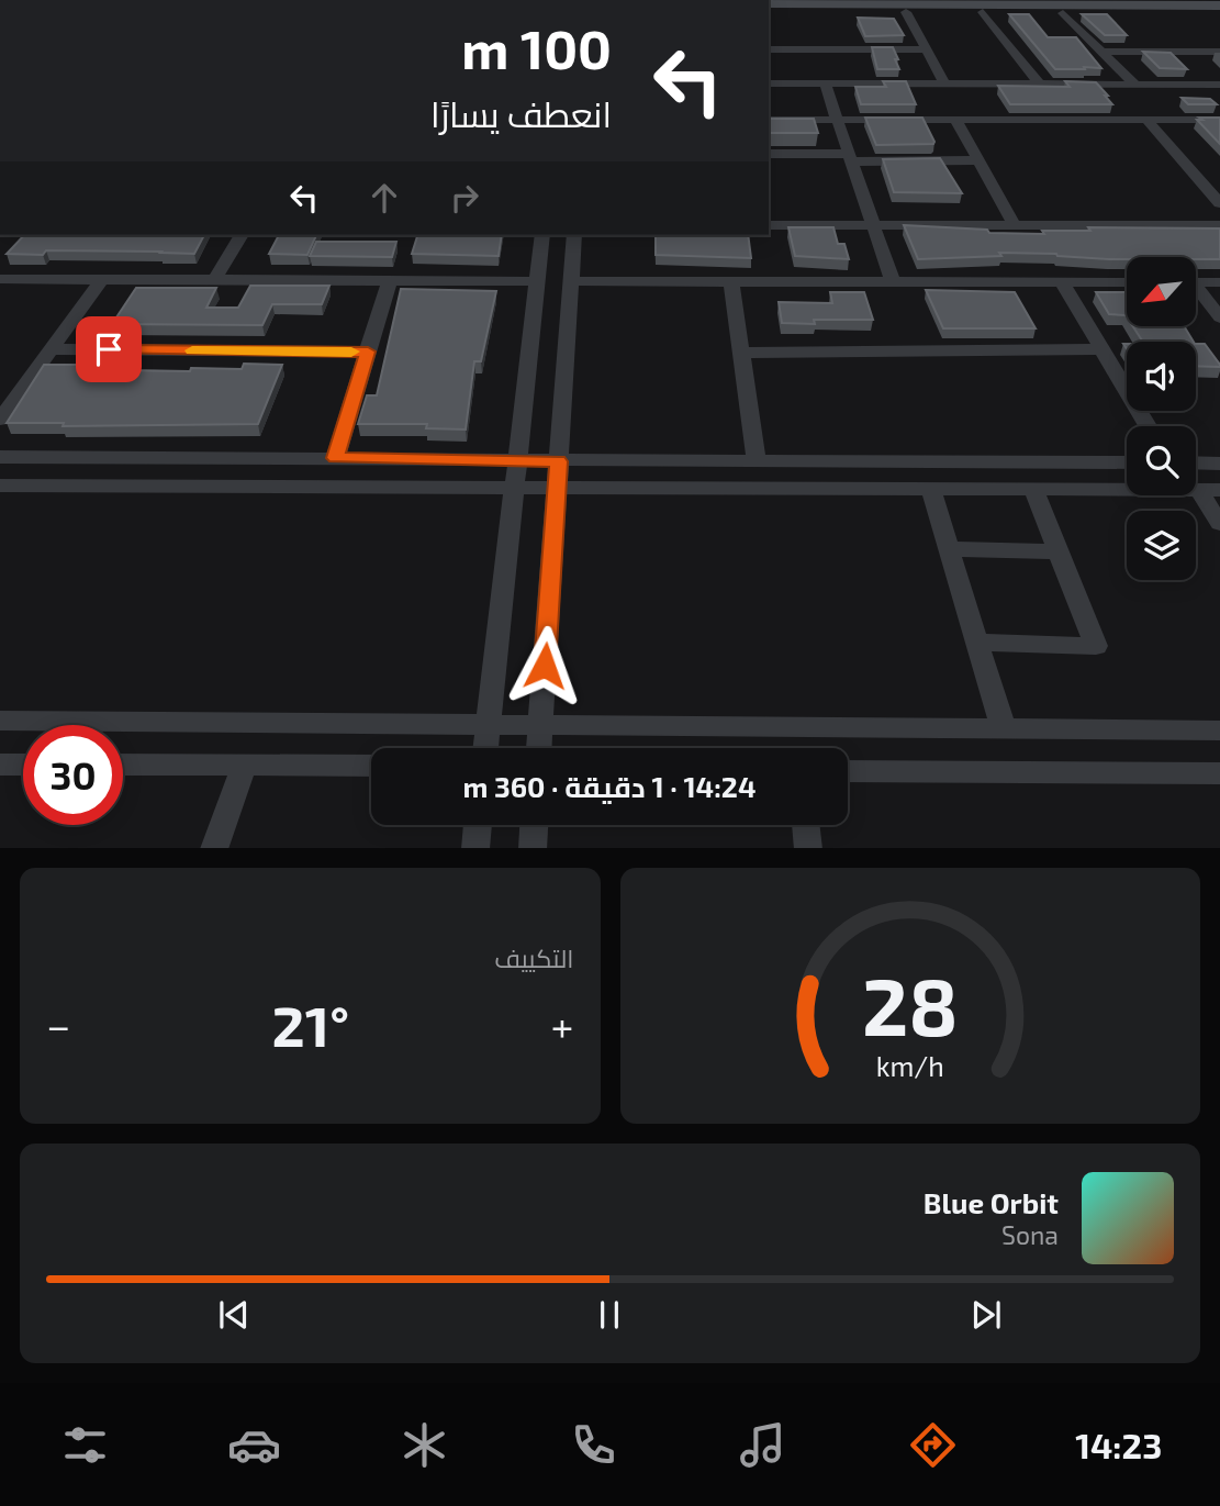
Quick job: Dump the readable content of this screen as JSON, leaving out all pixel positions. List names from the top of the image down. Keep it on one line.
{"north":"bottom left","page":{"turn":["100 m","انعطف يسارًا"],"limit":"30","trip":"14:24 · 1 دقيقة · 360 m","tile":"التكييف","heat":["−","21°","+"],"song":["Blue Orbit","Sona"],"tabs":"14:23","gauge":["28","km/h"]}}
